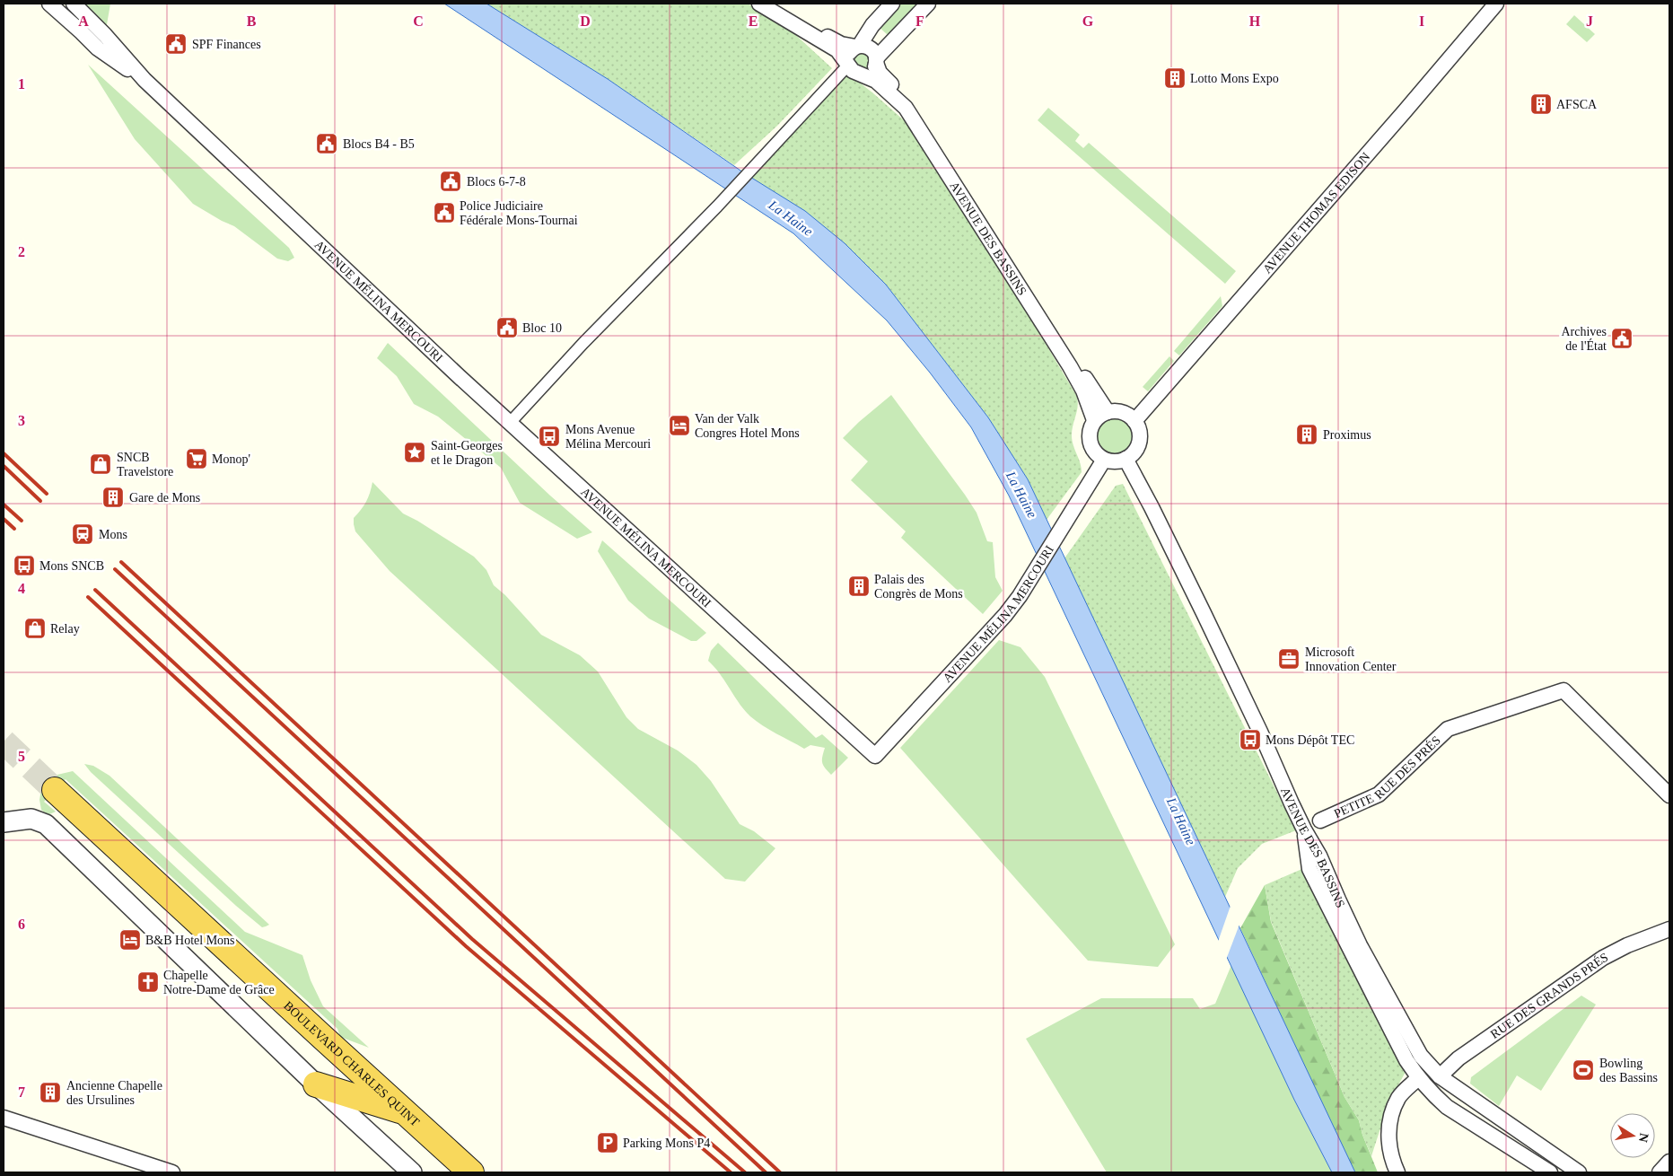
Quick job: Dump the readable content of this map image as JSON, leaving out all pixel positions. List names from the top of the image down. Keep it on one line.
{"streets":{"highway":["BOULEVARD CHARLES QUINT"],"street":["AVENUE THOMAS EDISON","AVENUE DES BASSINS","AVENUE MÉLINA MERCOURI","PETITE RUE DES PRÉS","RUE DES GRANDS PRÉS"]},"crossings":[["AVENUE THOMAS EDISON","AVENUE DES BASSINS"],["AVENUE THOMAS EDISON","AVENUE MÉLINA MERCOURI"],["AVENUE DES BASSINS","AVENUE MÉLINA MERCOURI"],["AVENUE DES BASSINS","RUE DES GRANDS PRÉS"]],"water":["La Haine"],"places":{"public building":["SPF Finances","Blocs B4 - B5","Blocs 6-7-8","Police Judiciaire Fédérale Mons-Tournai","Bloc 10","Archives de l'État"],"building":["Lotto Mons Expo","AFSCA","Proximus","Gare de Mons","Palais des Congrès de Mons","Ancienne Chapelle des Ursulines"],"hotel":["Van der Valk Congres Hotel Mons","B&B Hotel Mons"],"bus stop":["Mons Avenue Mélina Mercouri","Mons SNCB","Mons Dépôt TEC"],"place":["Saint-Georges et le Dragon"],"supermarket":["Monop'"],"shop":["SNCB Travelstore","Relay"],"station":["Mons"],"office":["Microsoft Innovation Center"],"church":["Chapelle Notre-Dame de Grâce"],"sports":["Bowling des Bassins"],"parking":["Parking Mons P4"]},"north":"right","grid":{"columns":["A","B","C","D","E","F","G","H","I","J"],"rows":["1","2","3","4","5","6","7"]}}
